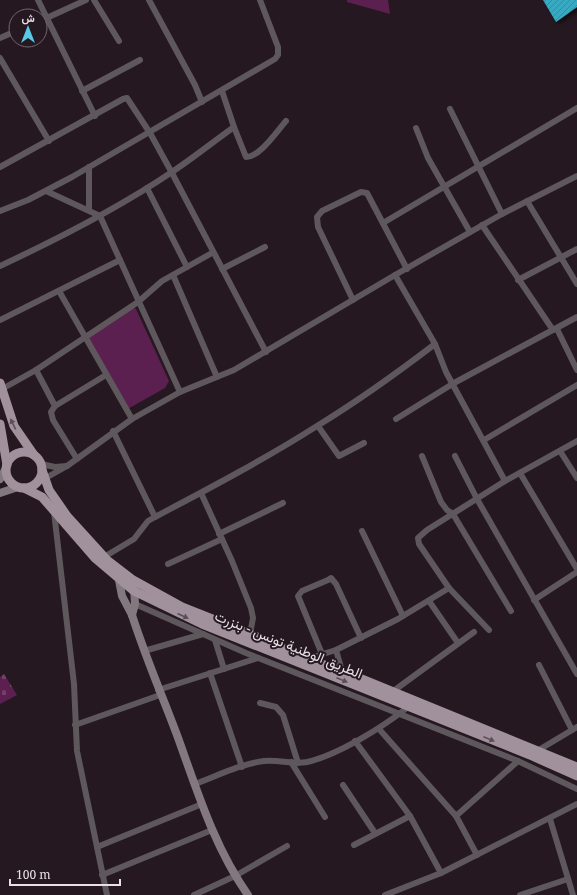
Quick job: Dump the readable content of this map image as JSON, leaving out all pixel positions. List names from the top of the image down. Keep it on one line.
{"streets":{"main road":["الطريق الوطنية تونس - بنزرت"]},"scale_bar":"100 m","north":"top"}
